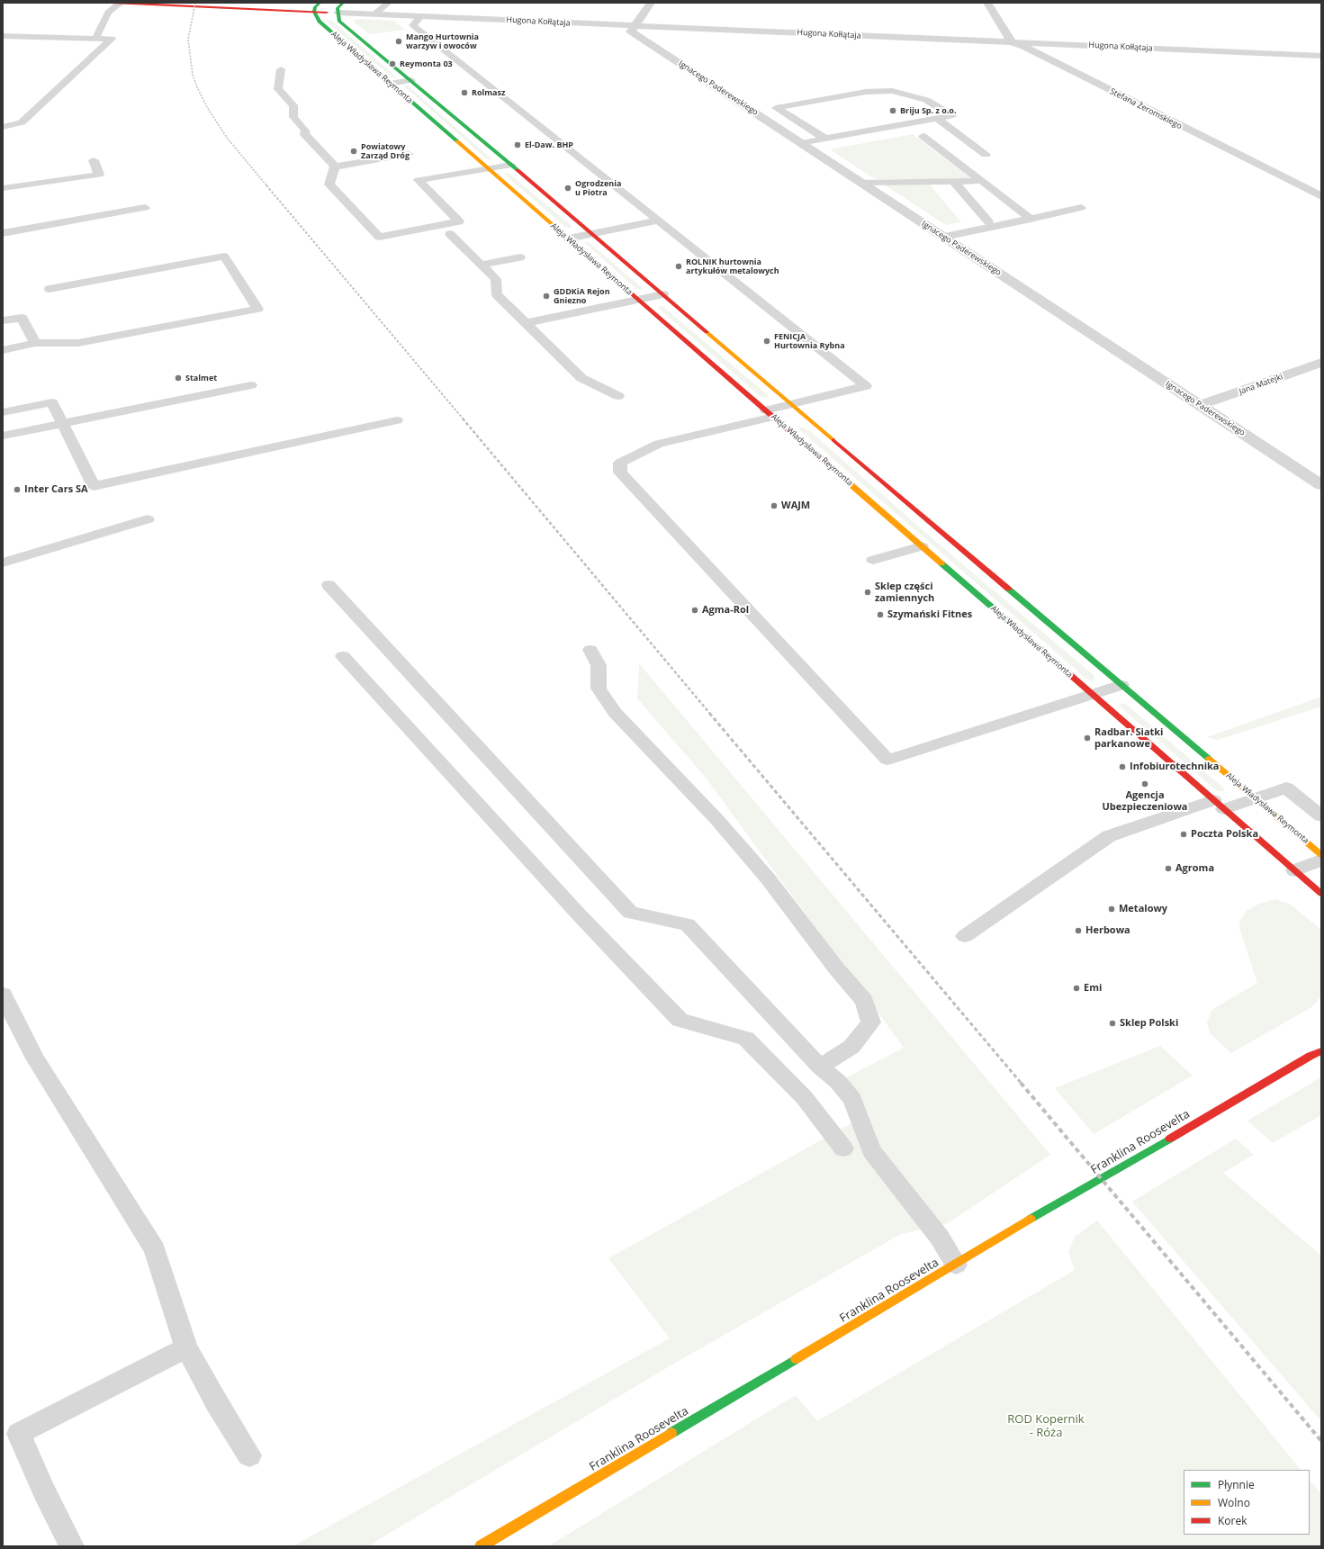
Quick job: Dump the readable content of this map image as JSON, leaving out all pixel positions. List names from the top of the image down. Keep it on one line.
{"streets":{"street":["Hugona Kołłątaja","Aleja Władysława Reymonta","Ignacego Paderewskiego","Stefana Żeromskiego","Jana Matejki","Franklina Roosevelta"]},"crossings":[["Hugona Kołłątaja","Aleja Władysława Reymonta"],["Hugona Kołłątaja","Ignacego Paderewskiego"],["Hugona Kołłątaja","Stefana Żeromskiego"],["Ignacego Paderewskiego","Jana Matejki"]],"parks":["ROD Kopernik - Róża"],"places":["Mango Hurtownia warzyw i owoców","Reymonta 03","Rolmasz","Briju Sp. z o.o.","El-Daw. BHP","Powiatowy Zarząd Dróg","Ogrodzenia u Piotra","ROLNIK hurtownia artykułów metalowych","GDDKiA Rejon Gniezno","FENICJA Hurtownia Rybna","Stalmet","Inter Cars SA","WAJM","Sklep części zamiennych","Agma-Rol","Szymański Fitnes","Radbar. Siatki parkanowe","Infobiurotechnika","Agencja Ubezpieczeniowa","Poczta Polska","Agroma","Metalowy","Herbowa","Emi","Sklep Polski"],"legend":["Płynnie","Wolno","Korek"]}
